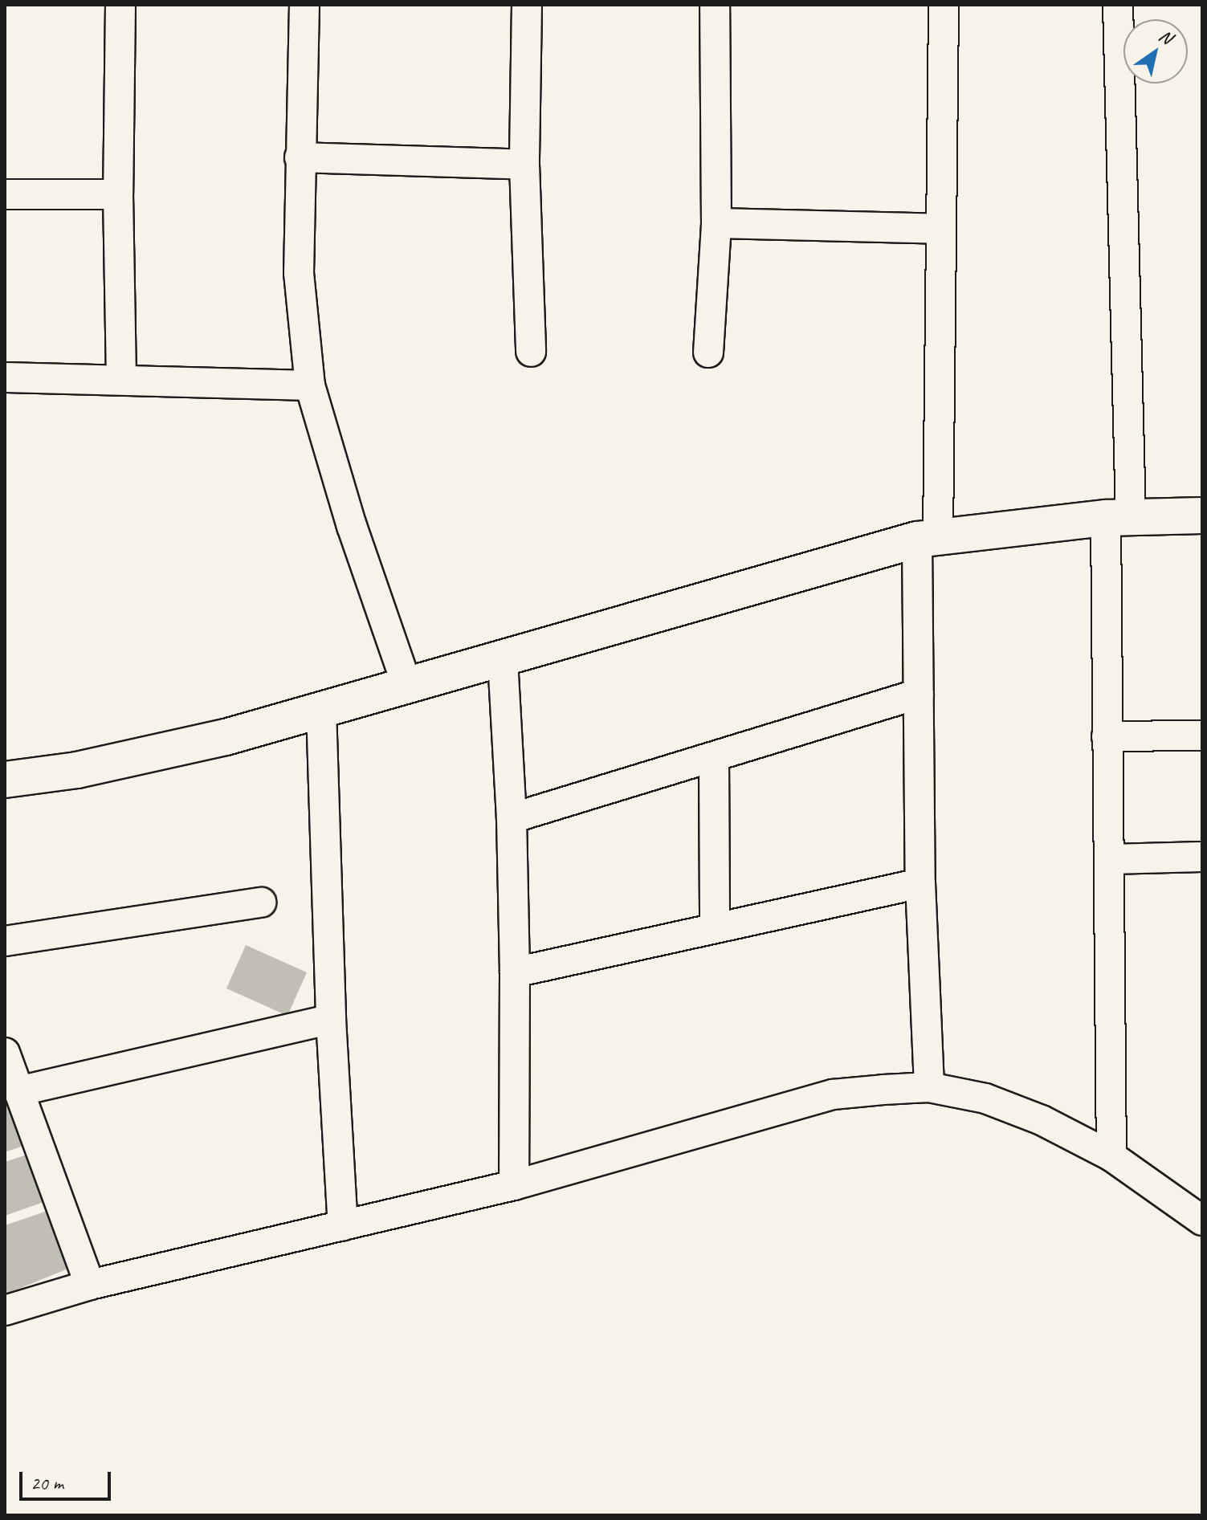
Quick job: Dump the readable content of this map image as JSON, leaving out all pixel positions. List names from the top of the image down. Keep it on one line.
{"scale_bar":"20 m","north":"top right"}
